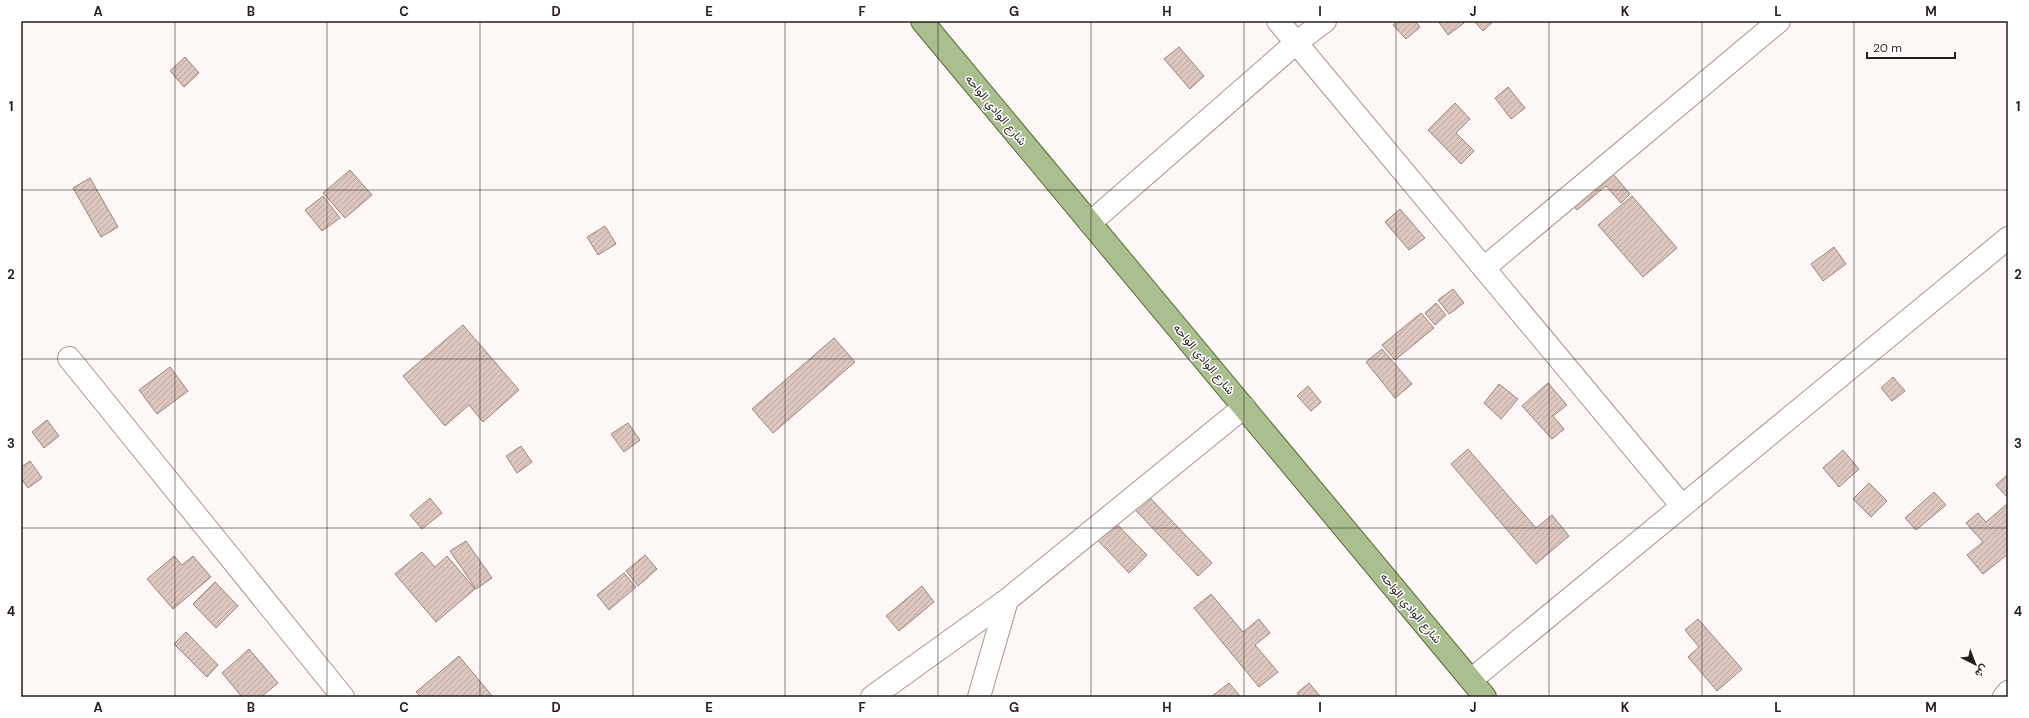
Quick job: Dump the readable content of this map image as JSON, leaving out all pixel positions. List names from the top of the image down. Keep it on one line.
{"streets":{"main road":["شارع الوادي الواحه"]},"scale_bar":"20 m","north":"bottom right","grid":{"columns":["A","B","C","D","E","F","G","H","I","J","K","L","M"],"rows":["1","2","3","4"]}}
